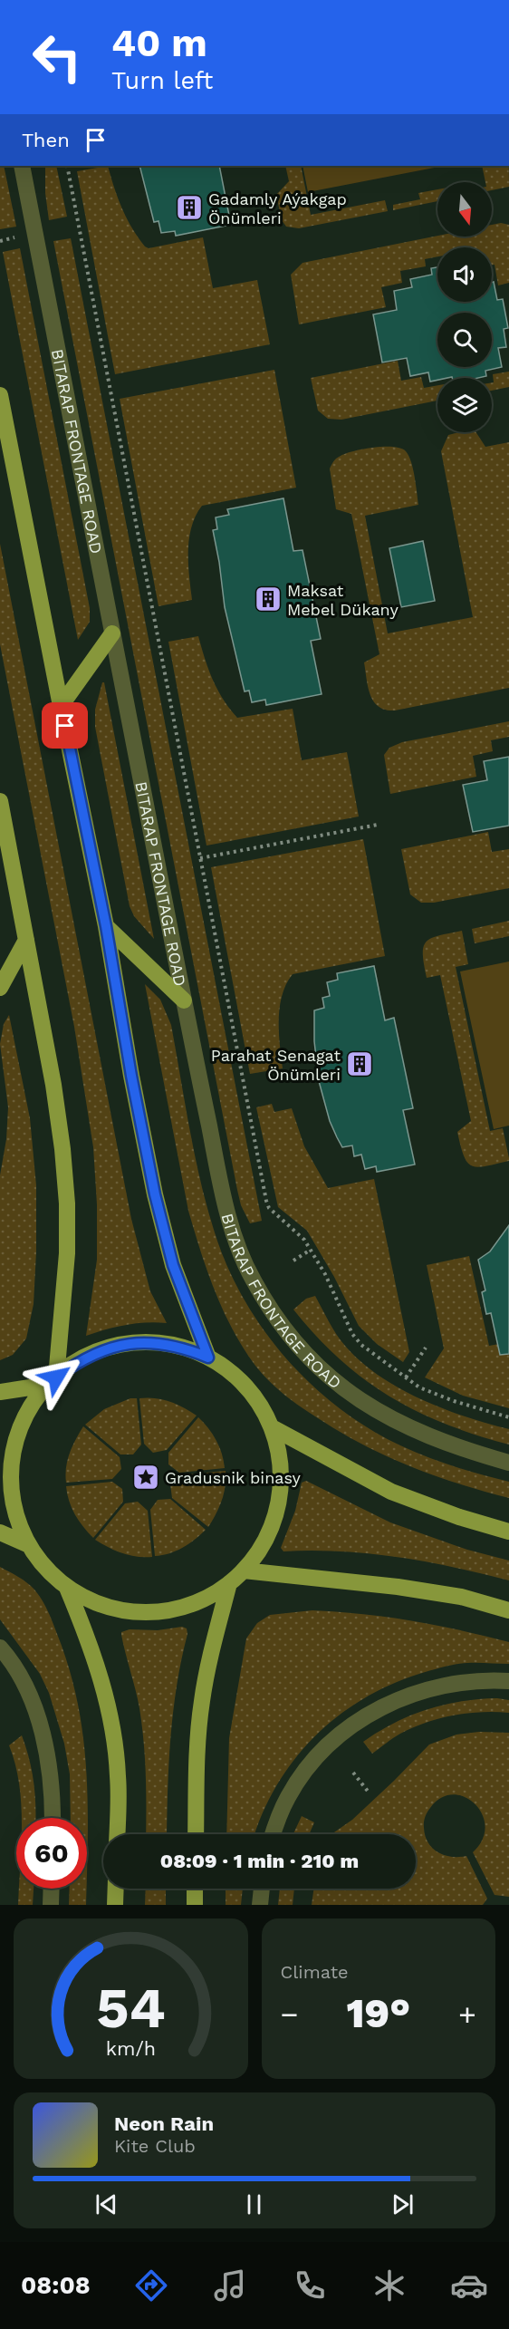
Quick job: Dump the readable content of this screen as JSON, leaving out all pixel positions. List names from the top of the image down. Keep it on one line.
{"streets":{"street":["BITARAP FRONTAGE ROAD"]},"places":{"building":["Gadamly Aýakgap Önümleri","Maksat Mebel Dükany","Parahat Senagat Önümleri"],"place":["Gradusnik binasy"]},"north":"bottom","page":{"turn":["40 m","Turn left"],"then":"Then","limit":"60","trip":"08:09 · 1 min · 210 m","tile":"Climate","heat":["−","19°","+"],"song":["Neon Rain","Kite Club"],"tabs":"08:08","gauge":["54","km/h"]}}
